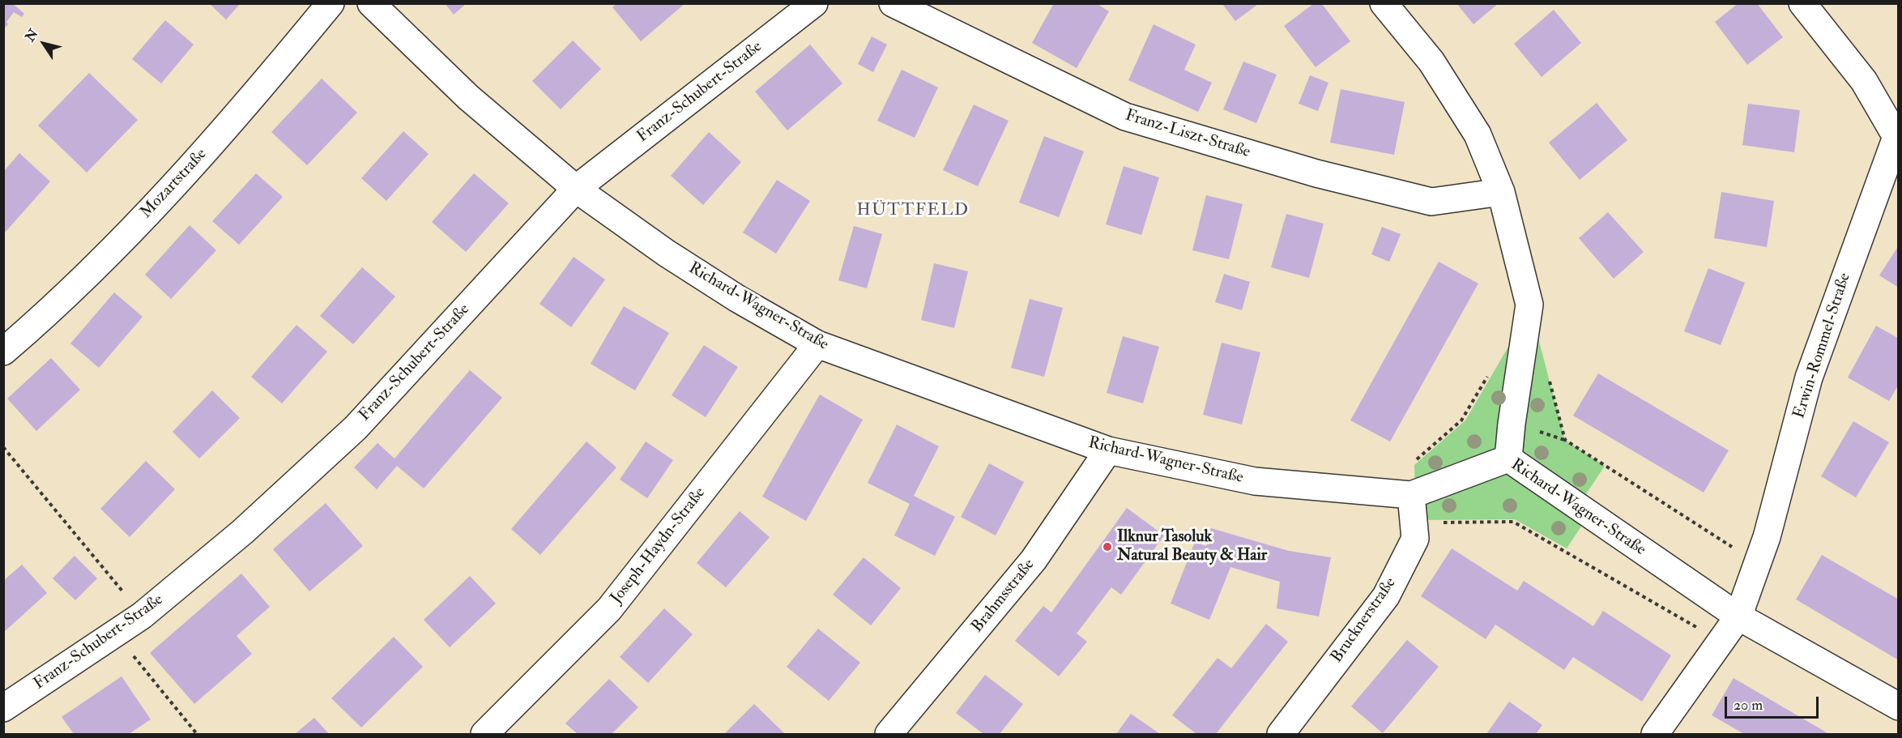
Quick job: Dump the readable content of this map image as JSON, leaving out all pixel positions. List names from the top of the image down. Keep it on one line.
{"streets":{"street":["Franz-Schubert-Straße","Franz-Liszt-Straße","Mozartstraße","Richard-Wagner-Straße","Erwin-Rommel-Straße","Joseph-Haydn-Straße","Brahmsstraße","Brucknerstraße"]},"crossings":[["Franz-Schubert-Straße","Richard-Wagner-Straße"],["Richard-Wagner-Straße","Erwin-Rommel-Straße"],["Richard-Wagner-Straße","Joseph-Haydn-Straße"],["Richard-Wagner-Straße","Brahmsstraße"],["Richard-Wagner-Straße","Brucknerstraße"]],"districts":["HÜTTFELD"],"places":["Ilknur Tasoluk Natural Beauty & Hair"],"scale_bar":"20 m","north":"top left"}
